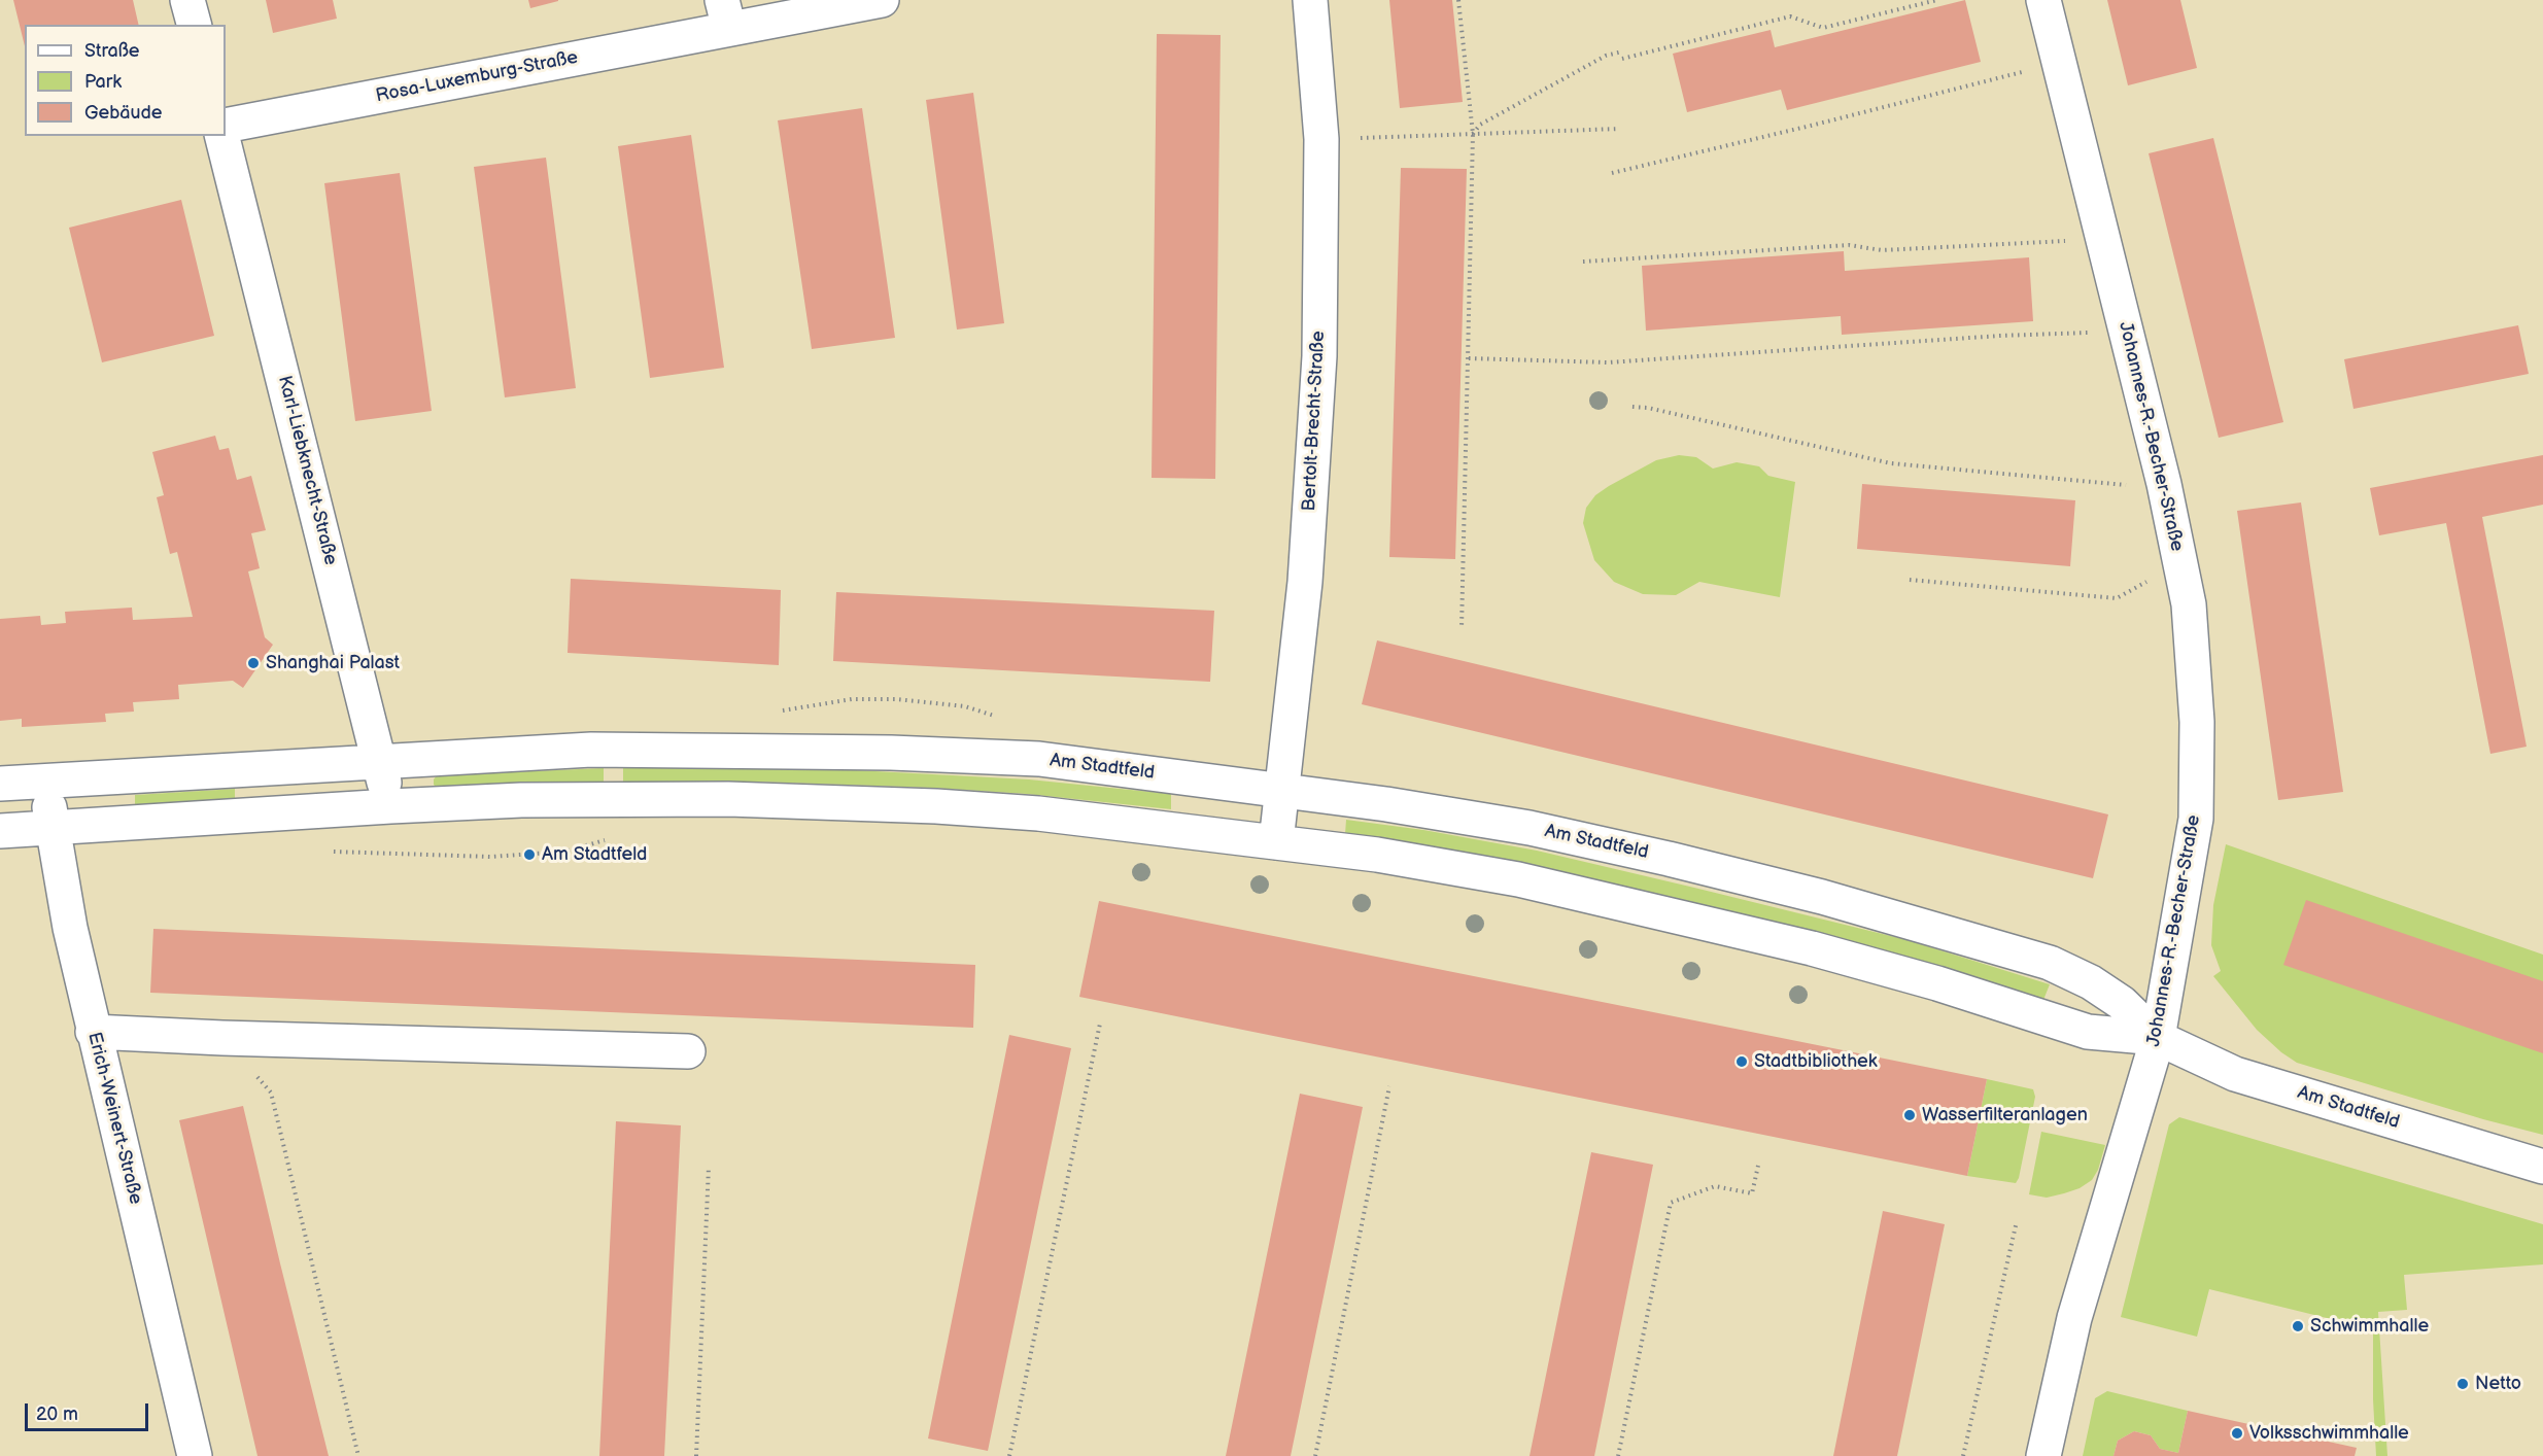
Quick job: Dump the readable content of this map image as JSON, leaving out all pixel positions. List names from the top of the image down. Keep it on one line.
{"streets":{"street":["Rosa-Luxemburg-Straße","Bertolt-Brecht-Straße","Johannes-R.-Becher-Straße","Karl-Liebknecht-Straße","Am Stadtfeld","Erich-Weinert-Straße"]},"crossings":[["Bertolt-Brecht-Straße","Am Stadtfeld"],["Johannes-R.-Becher-Straße","Am Stadtfeld"],["Karl-Liebknecht-Straße","Am Stadtfeld"],["Am Stadtfeld","Erich-Weinert-Straße"]],"places":["Shanghai Palast","Am Stadtfeld","Stadtbibliothek","Wasserfilteranlagen","Schwimmhalle","Netto","Volksschwimmhalle"],"legend":["Straße","Park","Gebäude"],"scale_bar":"20 m"}
